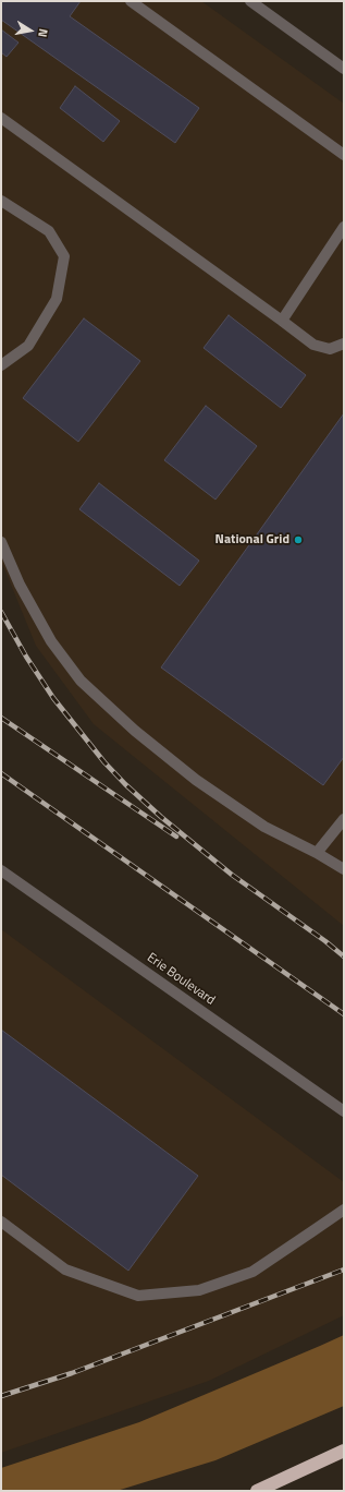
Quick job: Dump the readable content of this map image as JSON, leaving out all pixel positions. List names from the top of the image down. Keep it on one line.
{"streets":{"street":["Erie Boulevard"]},"places":["National Grid"],"north":"right"}
